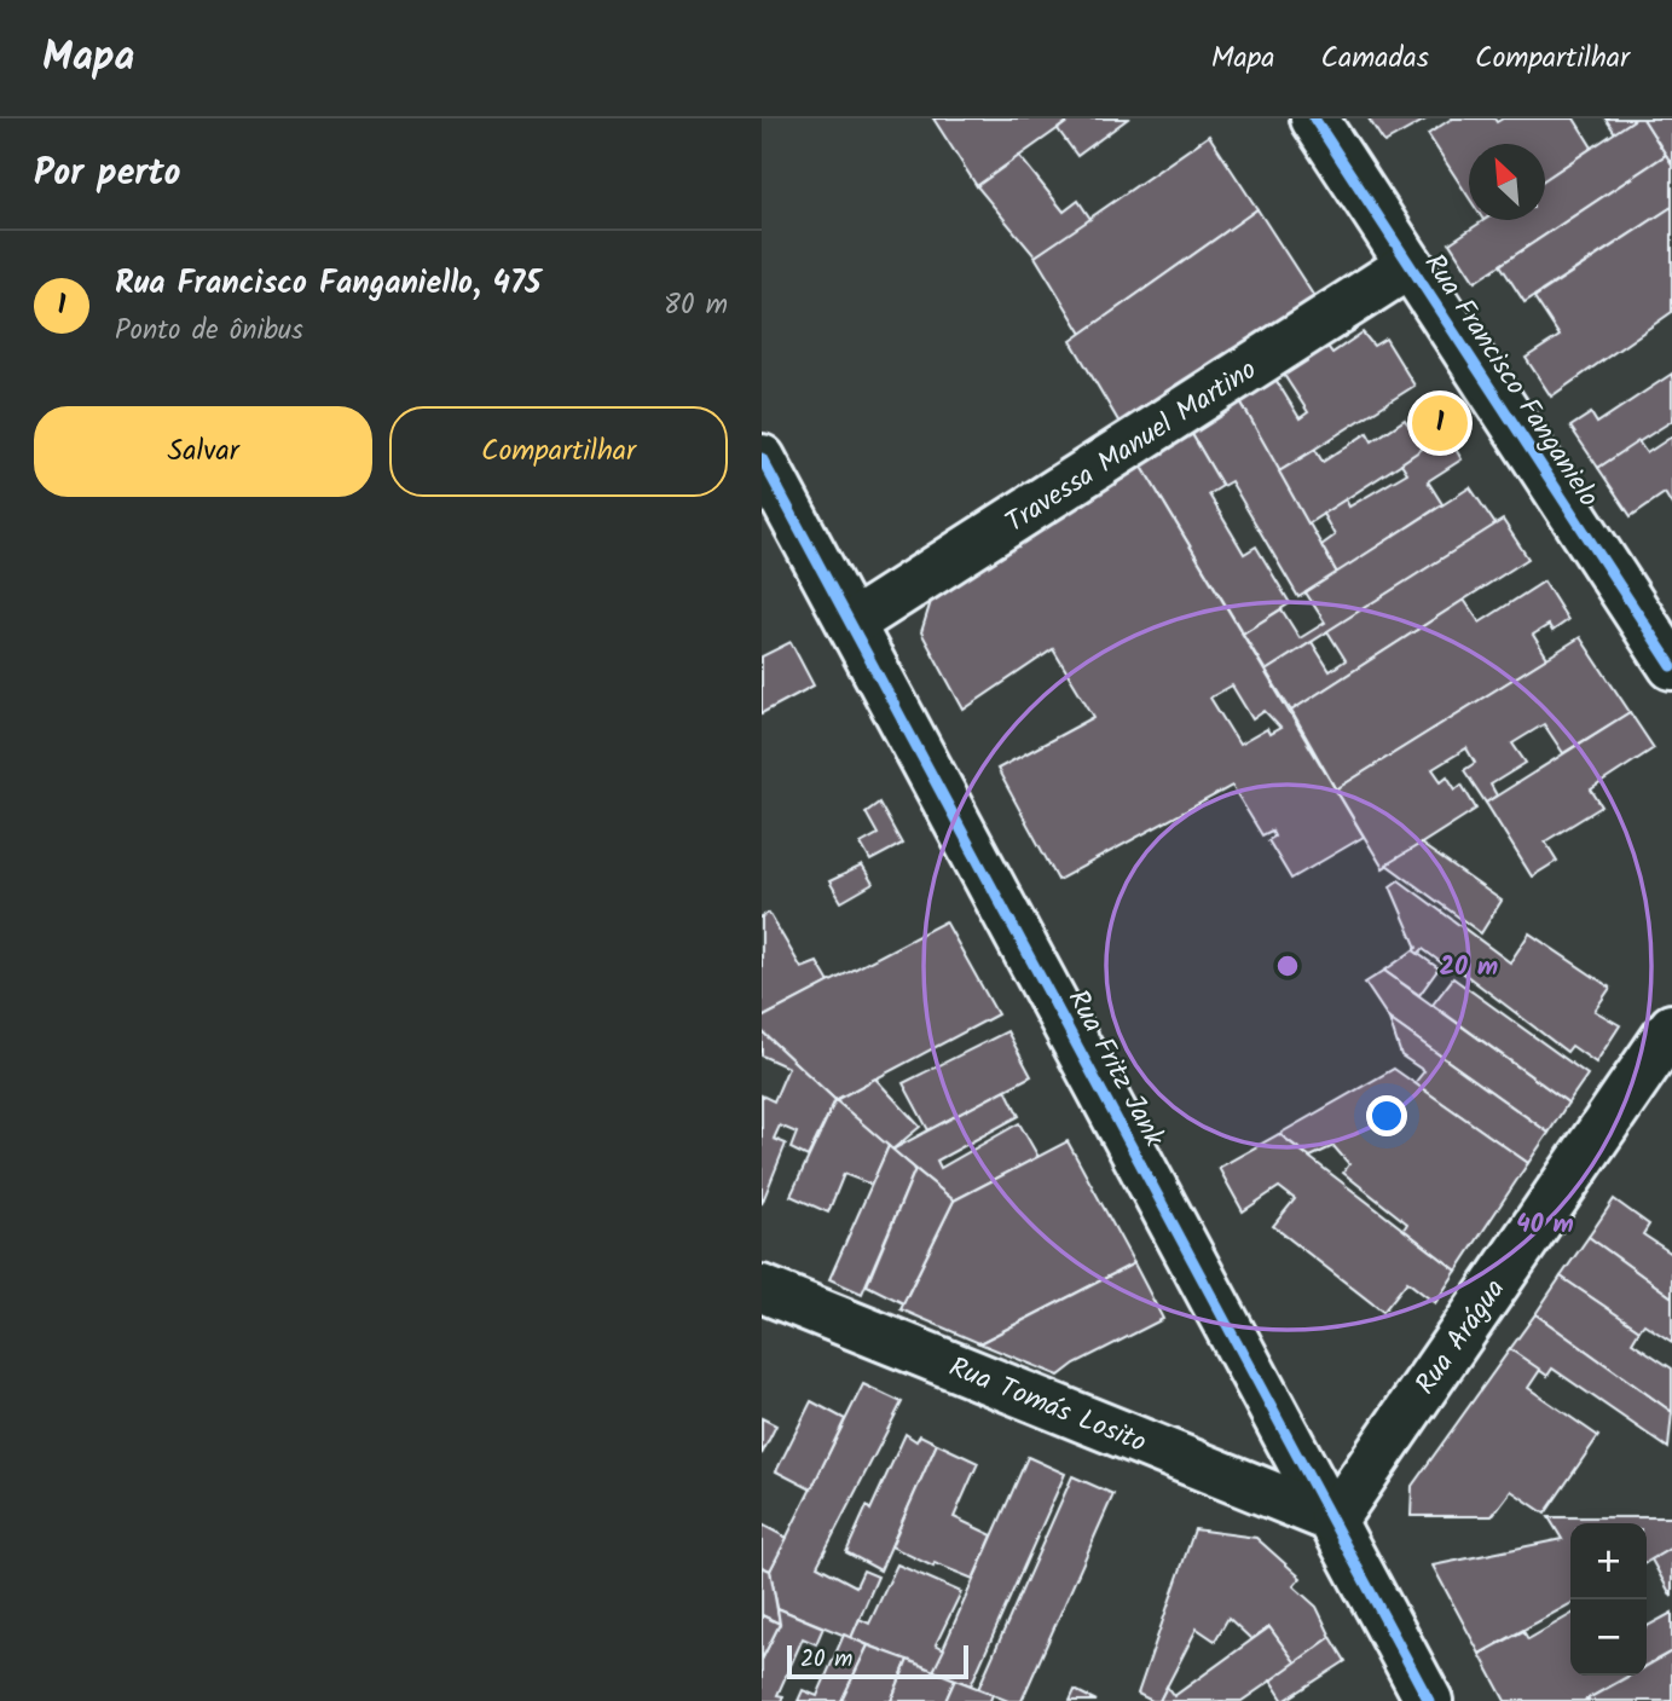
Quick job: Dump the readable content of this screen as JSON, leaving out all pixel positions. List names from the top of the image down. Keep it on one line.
{"streets":{"street":["Rua Francisco Fanganielo","Travessa Manuel Martino","Rua Fritz Jank","Rua Arágua","Rua Tomás Losito"]},"crossings":[["Rua Francisco Fanganielo","Travessa Manuel Martino"],["Travessa Manuel Martino","Rua Fritz Jank"],["Rua Fritz Jank","Rua Arágua"],["Rua Fritz Jank","Rua Tomás Losito"],["Rua Arágua","Rua Tomás Losito"]],"scale_bar":"20 m","north":"top left","page":{"header":"Mapa","nav":["Mapa","Camadas","Compartilhar"],"heading":"Por perto","list":[{"mark":"1","name":"Rua Francisco Fanganiello, 475","note":"Ponto de ônibus","value":"80 m"}],"buttons":["Salvar","Compartilhar"],"pins":"1","map_buttons":["+","−"],"scale":"20 m"},"rings":["20 m","40 m"]}
